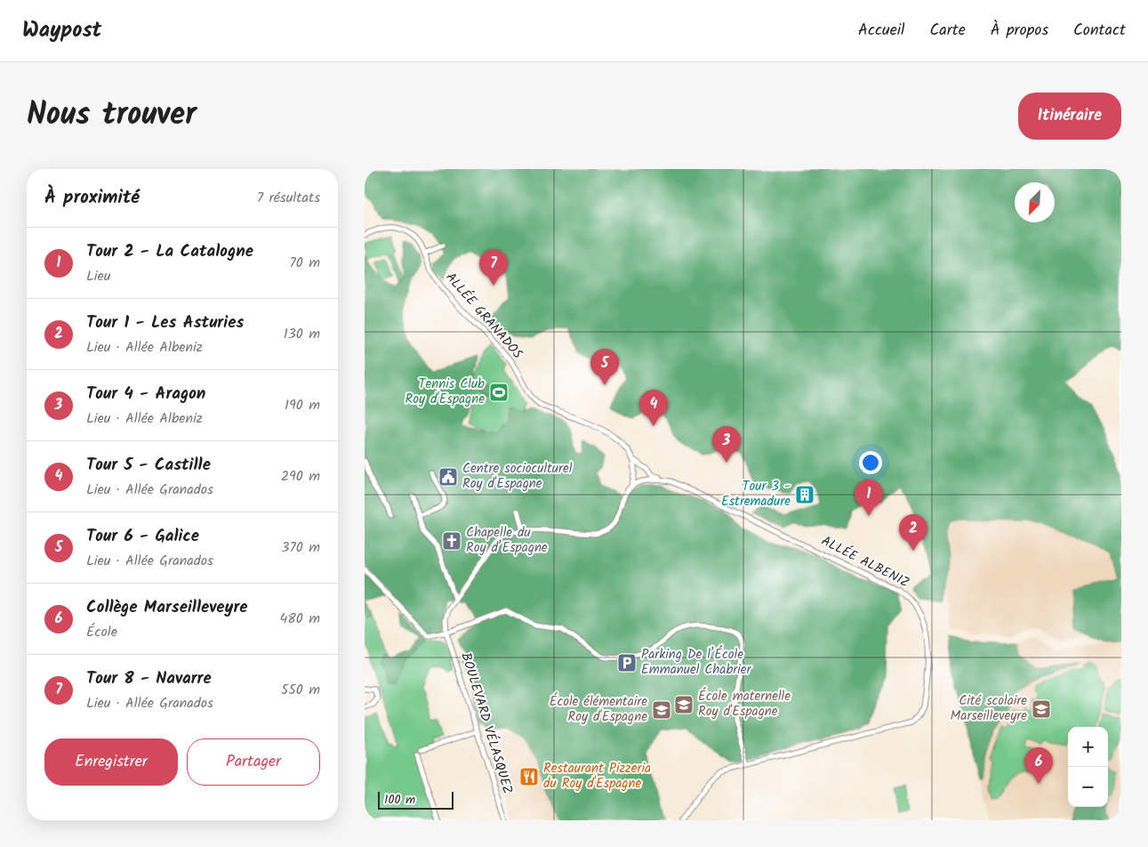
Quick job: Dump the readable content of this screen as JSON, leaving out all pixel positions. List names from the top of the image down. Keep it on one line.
{"streets":{"street":["ALLÉE GRANADOS","ALLÉE ALBENIZ","BOULEVARD VÉLASQUEZ"]},"crossings":[["ALLÉE GRANADOS","ALLÉE ALBENIZ"]],"places":{"sports":["Tennis Club Roy d'Espagne"],"public building":["Centre socioculturel Roy d'Espagne"],"building":["Tour 3 - Estremadure"],"church":["Chapelle du Roy d’Espagne"],"parking":["Parking De l’École Emmanuel Chabrier"],"school or university":["École maternelle Roy d'Espagne","Cité scolaire Marseilleveyre","École élémentaire Roy d'Espagne"],"restaurant":["Restaurant Pizzeria du Roy d'Espagne"]},"scale_bar":"100 m","north":"bottom left","page":{"header":"Waypost","nav":["Accueil","Carte","À propos","Contact"],"title":"Nous trouver","buttons":["Itinéraire",["Enregistrer","Partager"]],"heading":["À proximité","7 résultats"],"list":[{"mark":"1","name":"Tour 2 - La Catalogne","note":"Lieu","value":"70 m"},{"mark":"2","name":"Tour 1 - Les Asturies","note":"Lieu · Allée Albeniz","value":"130 m"},{"mark":"3","name":"Tour 4 - Aragon","note":"Lieu · Allée Albeniz","value":"190 m"},{"mark":"4","name":"Tour 5 - Castille","note":"Lieu · Allée Granados","value":"290 m"},{"mark":"5","name":"Tour 6 - Galice","note":"Lieu · Allée Granados","value":"370 m"},{"mark":"6","name":"Collège Marseilleveyre","note":"École","value":"480 m"},{"mark":"7","name":"Tour 8 - Navarre","note":"Lieu · Allée Granados","value":"550 m"}],"pins":["7","5","4","3","1","2","6"],"map_buttons":["+","−"],"scale":"100 m"}}
